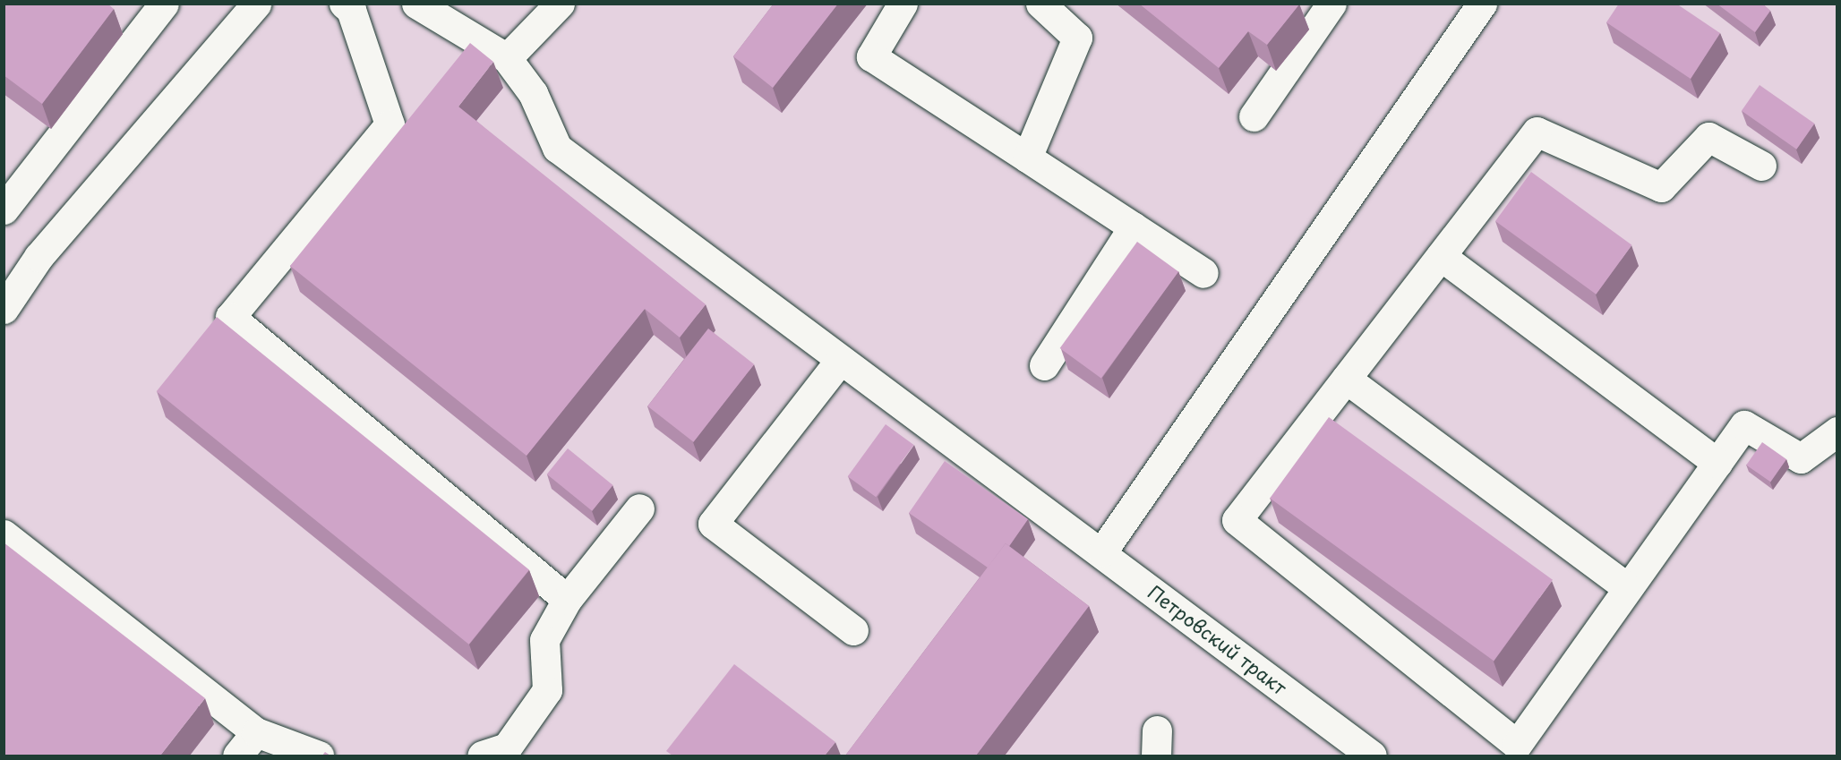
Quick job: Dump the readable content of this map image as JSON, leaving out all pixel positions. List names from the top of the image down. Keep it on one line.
{"streets":{"street":["Петровский тракт"]}}
